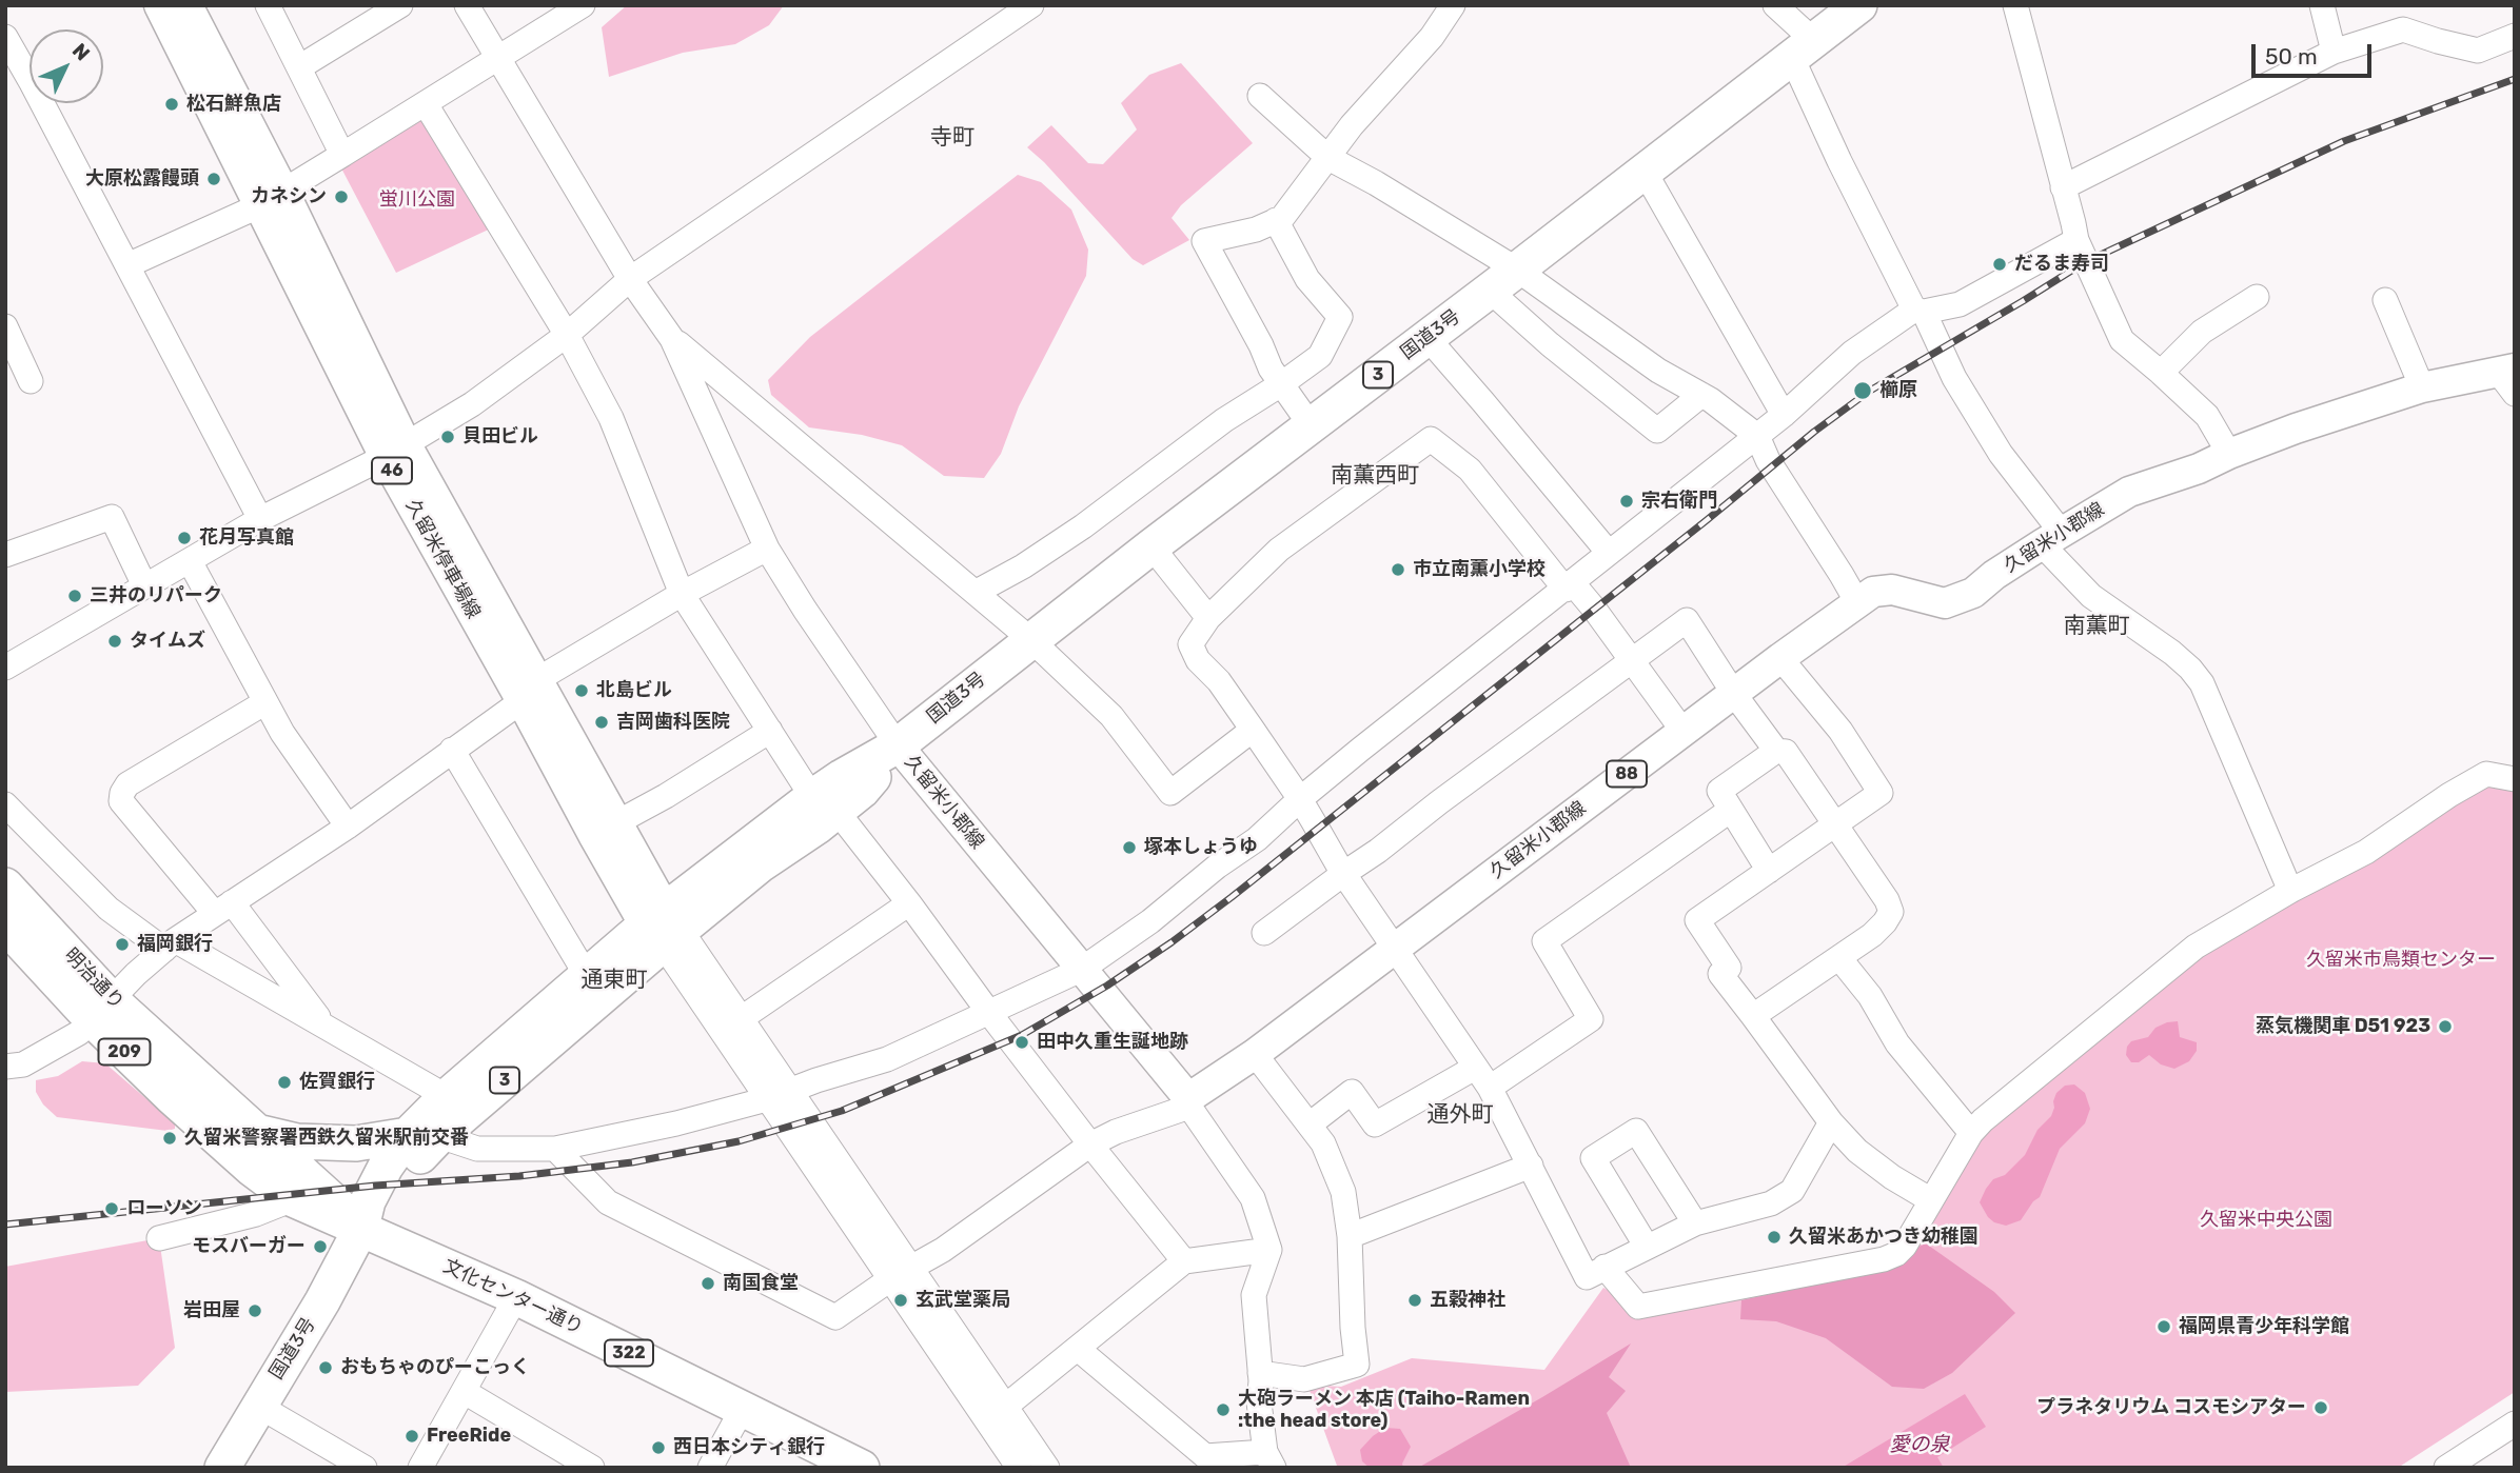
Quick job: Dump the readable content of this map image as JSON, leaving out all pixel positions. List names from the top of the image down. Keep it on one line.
{"streets":{"highway":["国道3号","3","明治通り","209","文化センター通り","322"],"main road":["46","久留米小郡線","久留米停車場線","88"]},"crossings":[["国道3号","久留米小郡線"],["国道3号","久留米停車場線"],["国道3号","明治通り"],["国道3号","文化センター通り"],["明治通り","文化センター通り"]],"districts":["寺町","南薫西町","南薫町","通東町","通外町"],"water":["愛の泉"],"parks":["蛍川公園","久留米市鳥類センター","久留米中央公園"],"places":["松石鮮魚店","大原松露饅頭","カネシン","だるま寿司","櫛原","貝田ビル","宗右衛門","花月写真館","市立南薫小学校","三井のリパーク","タイムズ","北島ビル","吉岡歯科医院","塚本しょうゆ","福岡銀行","蒸気機関車 D51 923","田中久重生誕地跡","佐賀銀行","久留米警察署西鉄久留米駅前交番","ローソン","久留米あかつき幼稚園","モスバーガー","南国食堂","玄武堂薬局","五穀神社","岩田屋","福岡県青少年科学館","おもちゃのぴーこっく","プラネタリウム コスモシアター","大砲ラーメン 本店 (Taiho-Ramen :the head store)","FreeRide","西日本シティ銀行"],"scale_bar":"50 m","north":"top right"}
